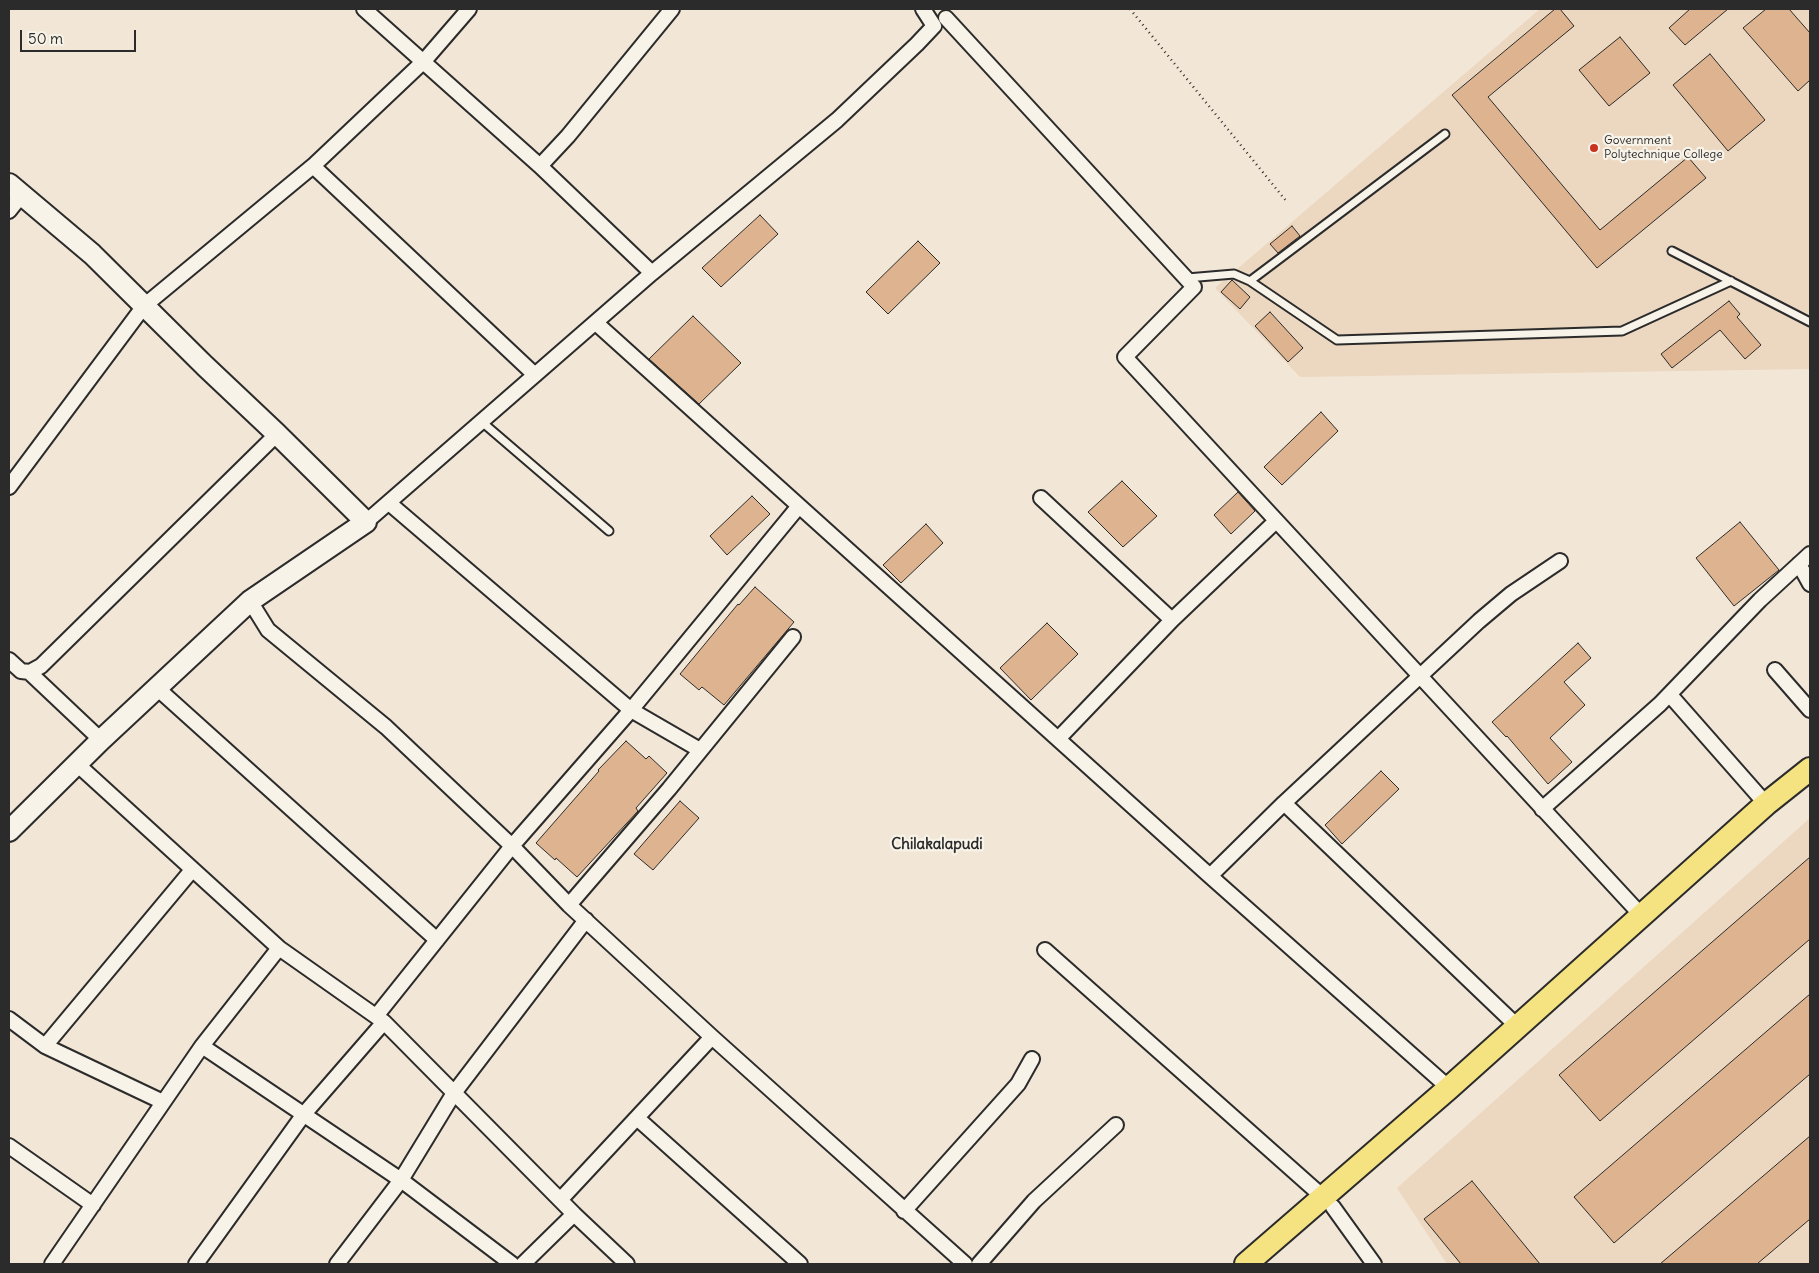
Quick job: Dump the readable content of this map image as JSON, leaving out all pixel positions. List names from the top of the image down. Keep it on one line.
{"districts":["Chilakalapudi"],"places":["Government Polytechnique College"],"scale_bar":"50 m"}
